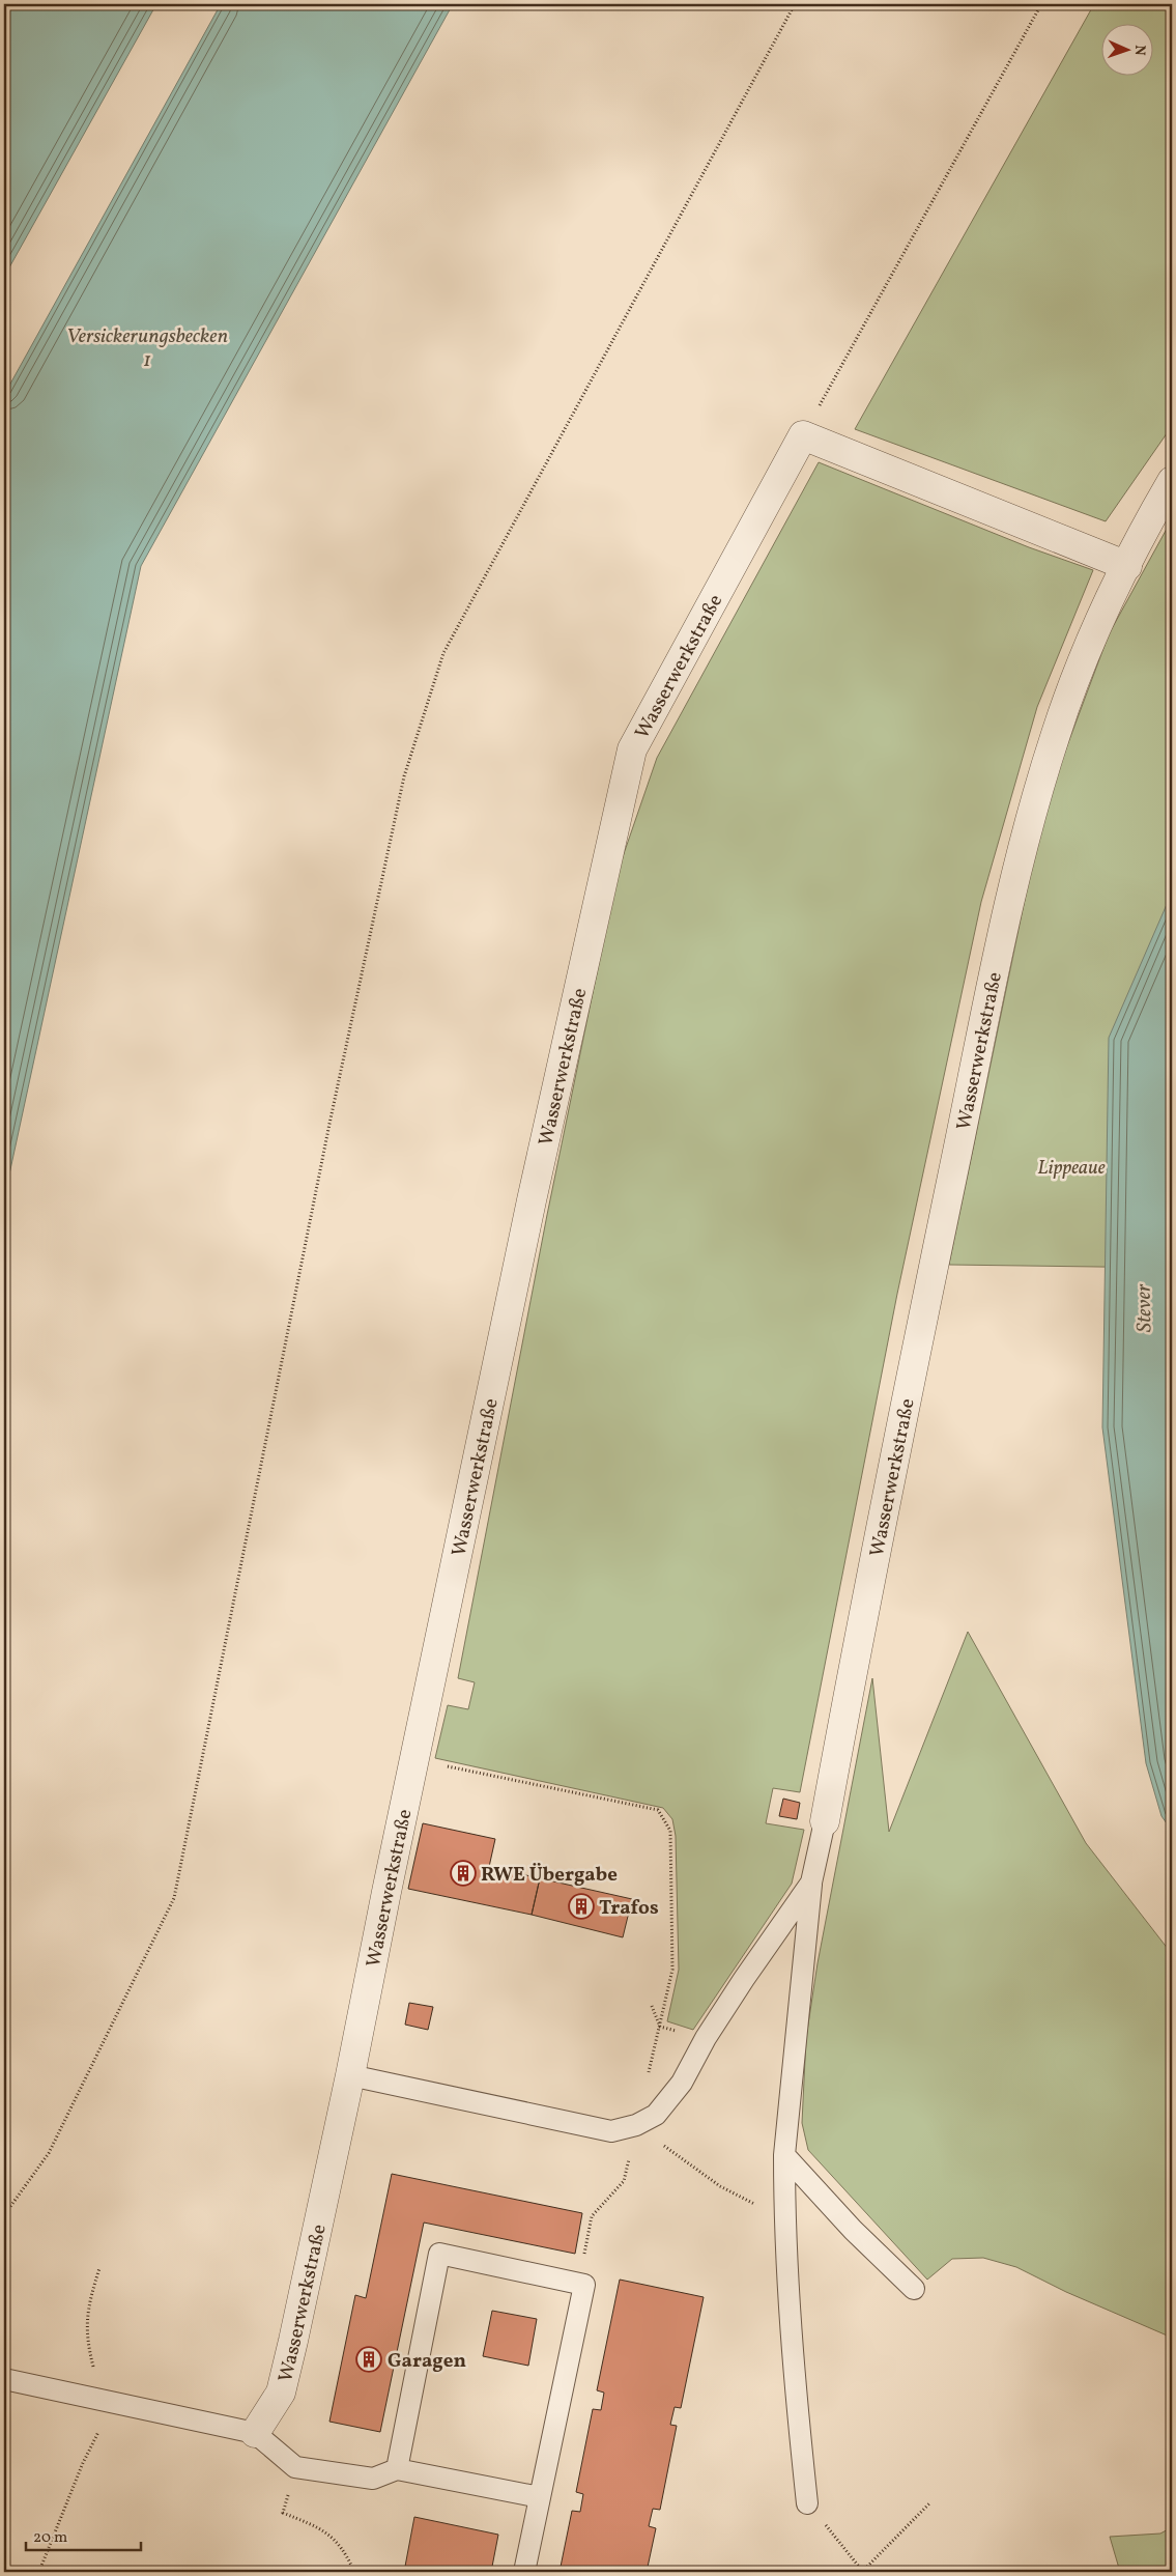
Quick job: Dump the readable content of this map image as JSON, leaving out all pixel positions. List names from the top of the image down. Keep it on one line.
{"streets":{"street":["Wasserwerkstraße"]},"water":["Versickerungsbecken 1","Stever"],"parks":["Lippeaue"],"places":{"building":["RWE Übergabe","Trafos","Garagen"]},"scale_bar":"20 m","north":"right"}
